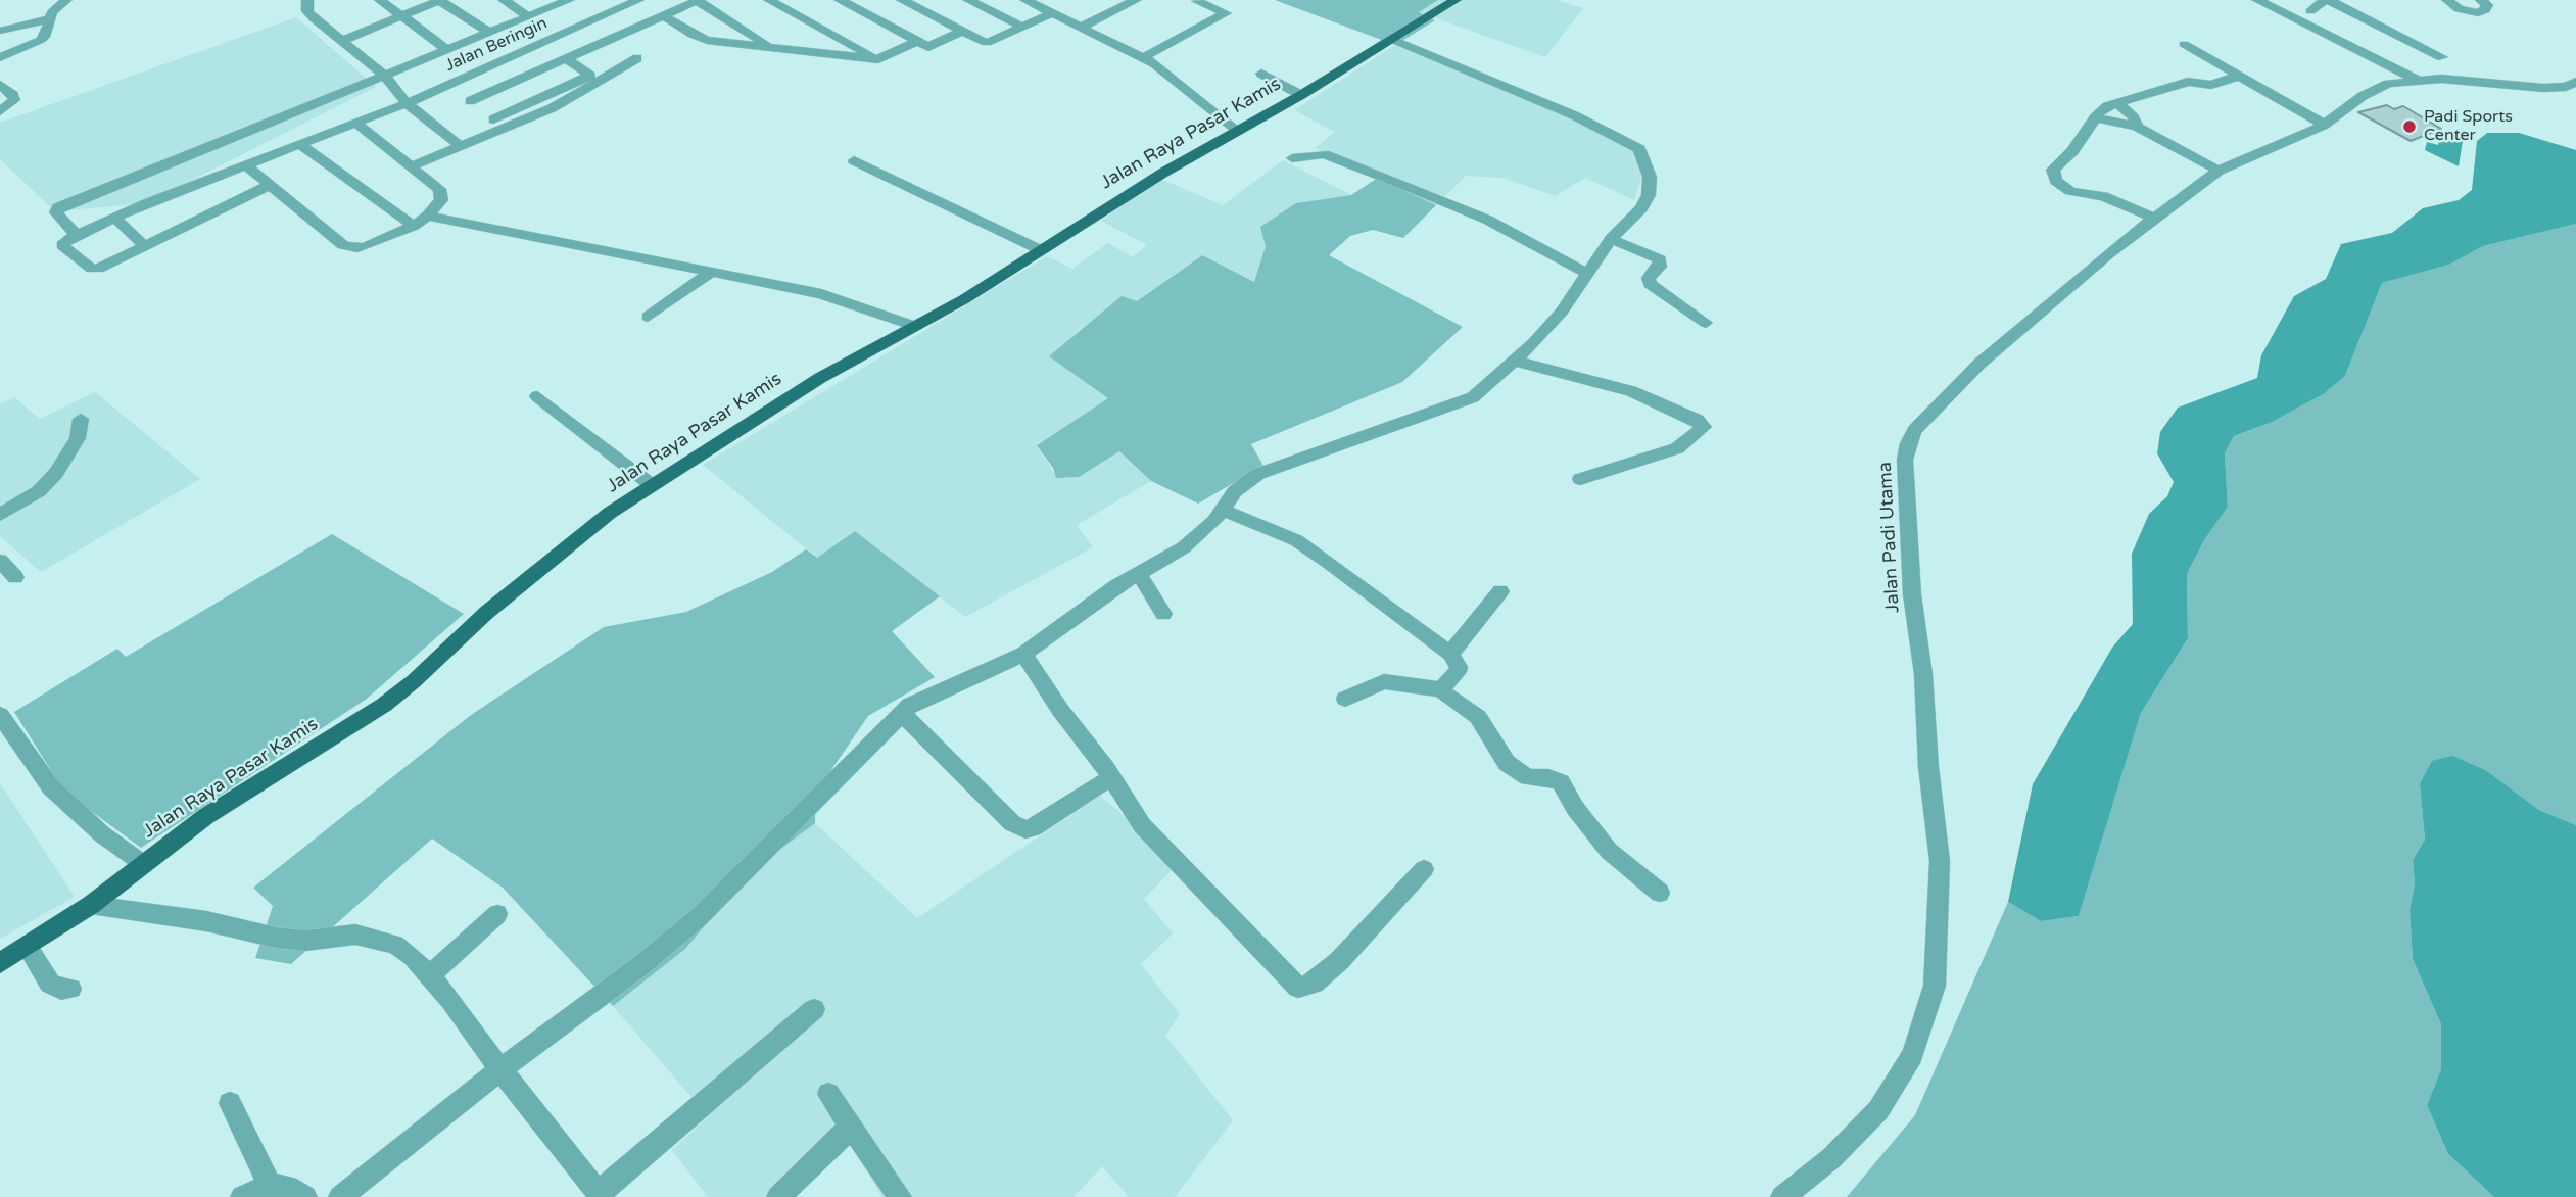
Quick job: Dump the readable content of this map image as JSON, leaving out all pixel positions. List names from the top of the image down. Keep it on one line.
{"streets":{"main road":["Jalan Raya Pasar Kamis"],"street":["Jalan Beringin","Jalan Padi Utama"]},"places":["Padi Sports Center"]}
